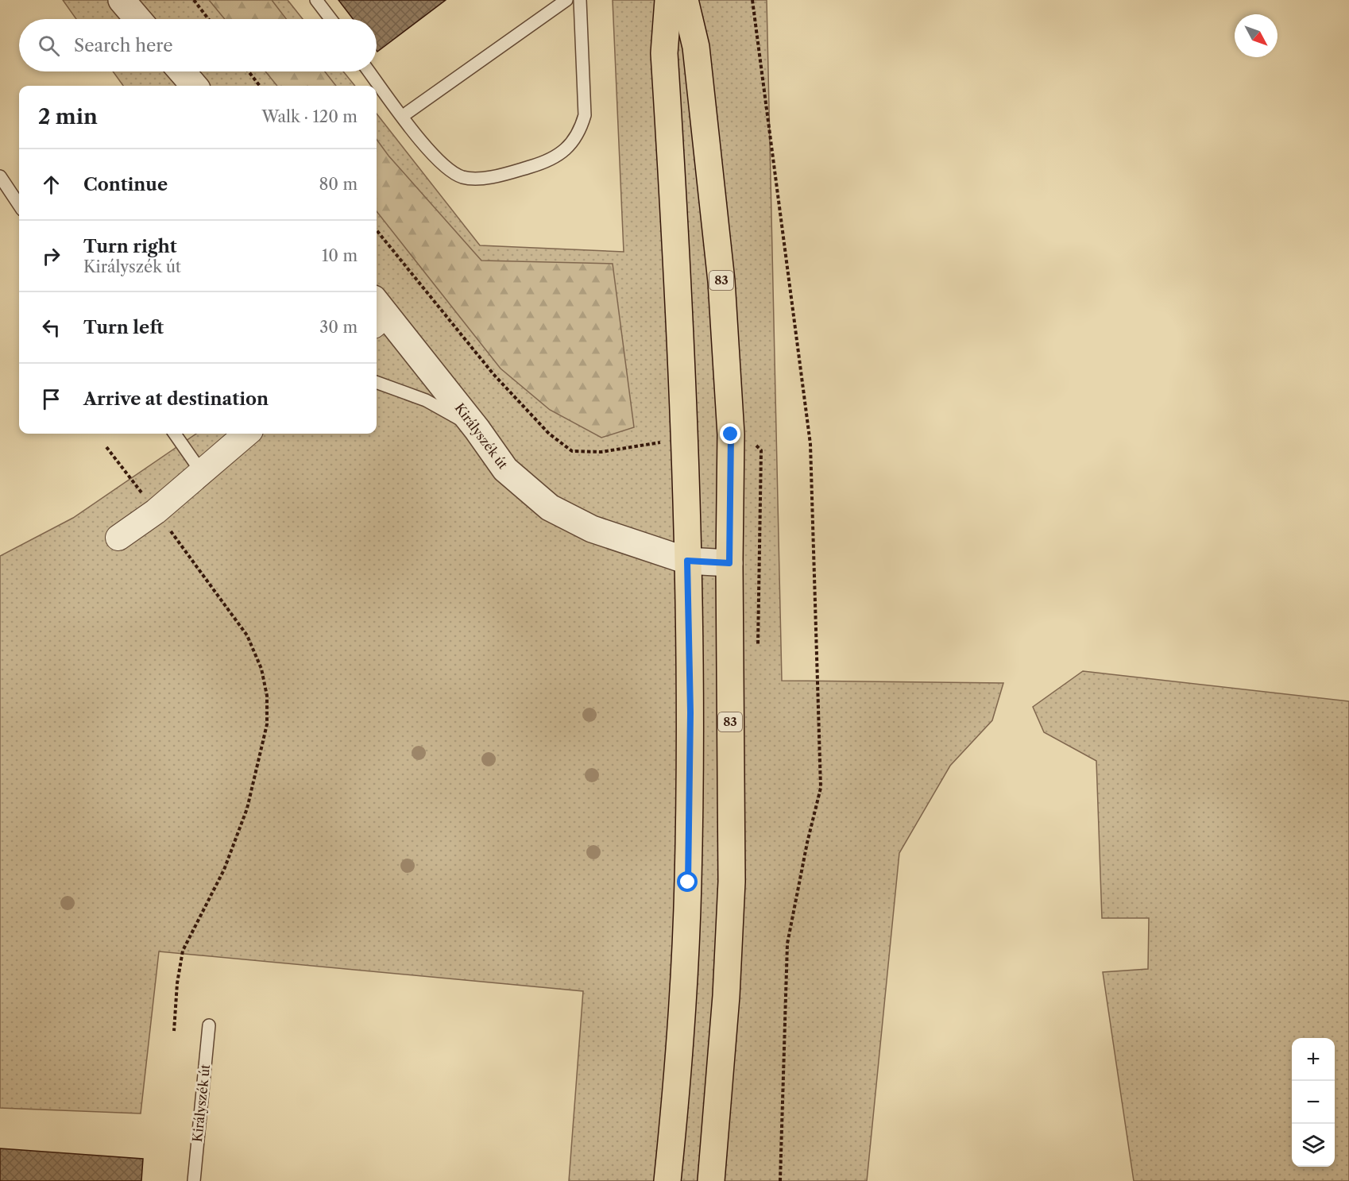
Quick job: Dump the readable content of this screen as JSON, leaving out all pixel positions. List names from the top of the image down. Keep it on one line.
{"streets":{"main road":["83"],"street":["Királyszék út"]},"crossings":[["83","Királyszék út"]],"north":"bottom right","page":{"search":"Search here","heading":["2 min","Walk · 120 m"],"list":[["Continue","80 m"],["Turn right","Királyszék út","10 m"],["Turn left","30 m"],"Arrive at destination"],"map_buttons":["+","−"]}}
